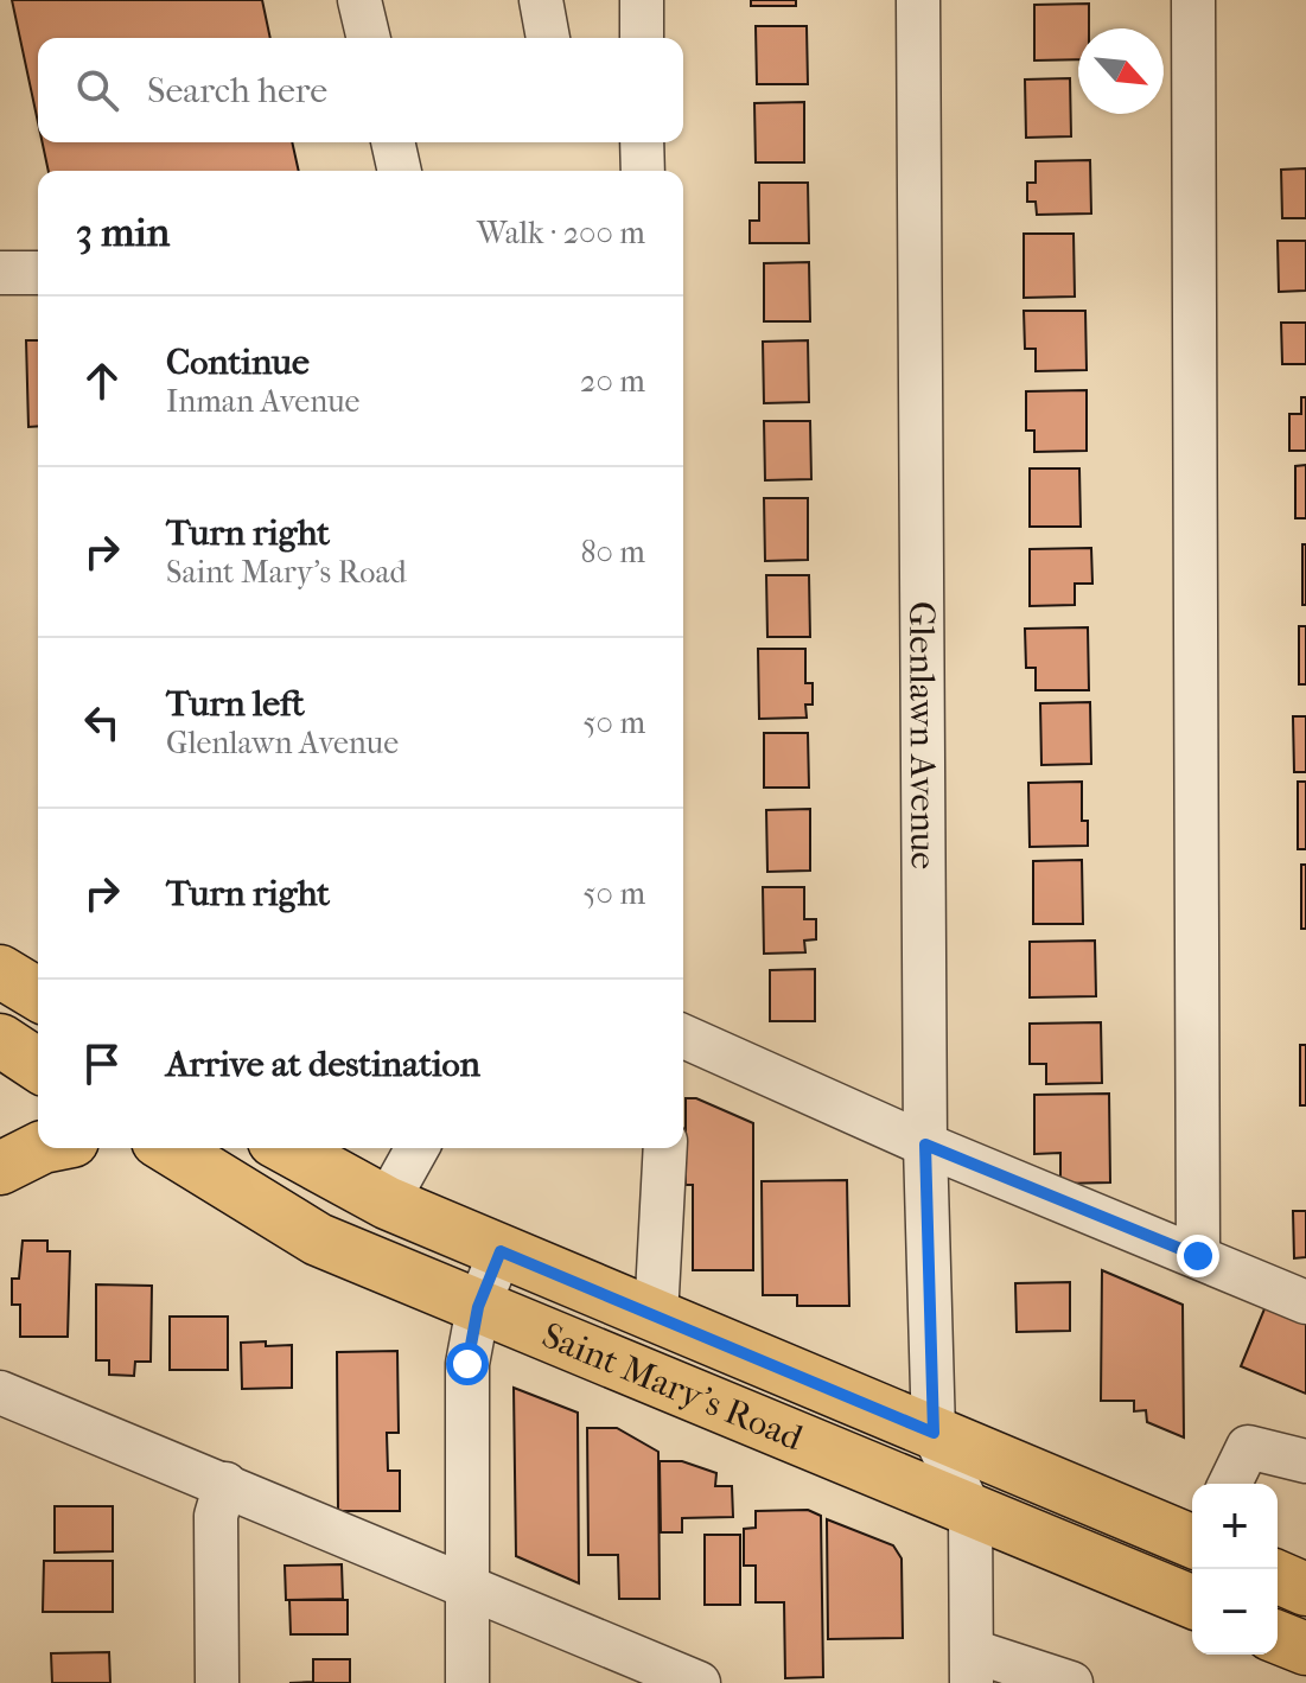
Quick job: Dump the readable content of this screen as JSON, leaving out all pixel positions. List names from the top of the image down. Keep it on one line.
{"streets":{"main road":["Saint Mary’s Road"],"street":["Glenlawn Avenue"]},"crossings":[["Glenlawn Avenue","Saint Mary’s Road"]],"north":"bottom right","page":{"search":"Search here","heading":["3 min","Walk · 200 m"],"list":[["Continue","Inman Avenue","20 m"],["Turn right","Saint Mary’s Road","80 m"],["Turn left","Glenlawn Avenue","50 m"],["Turn right","50 m"],"Arrive at destination"],"map_buttons":["+","−"]}}
